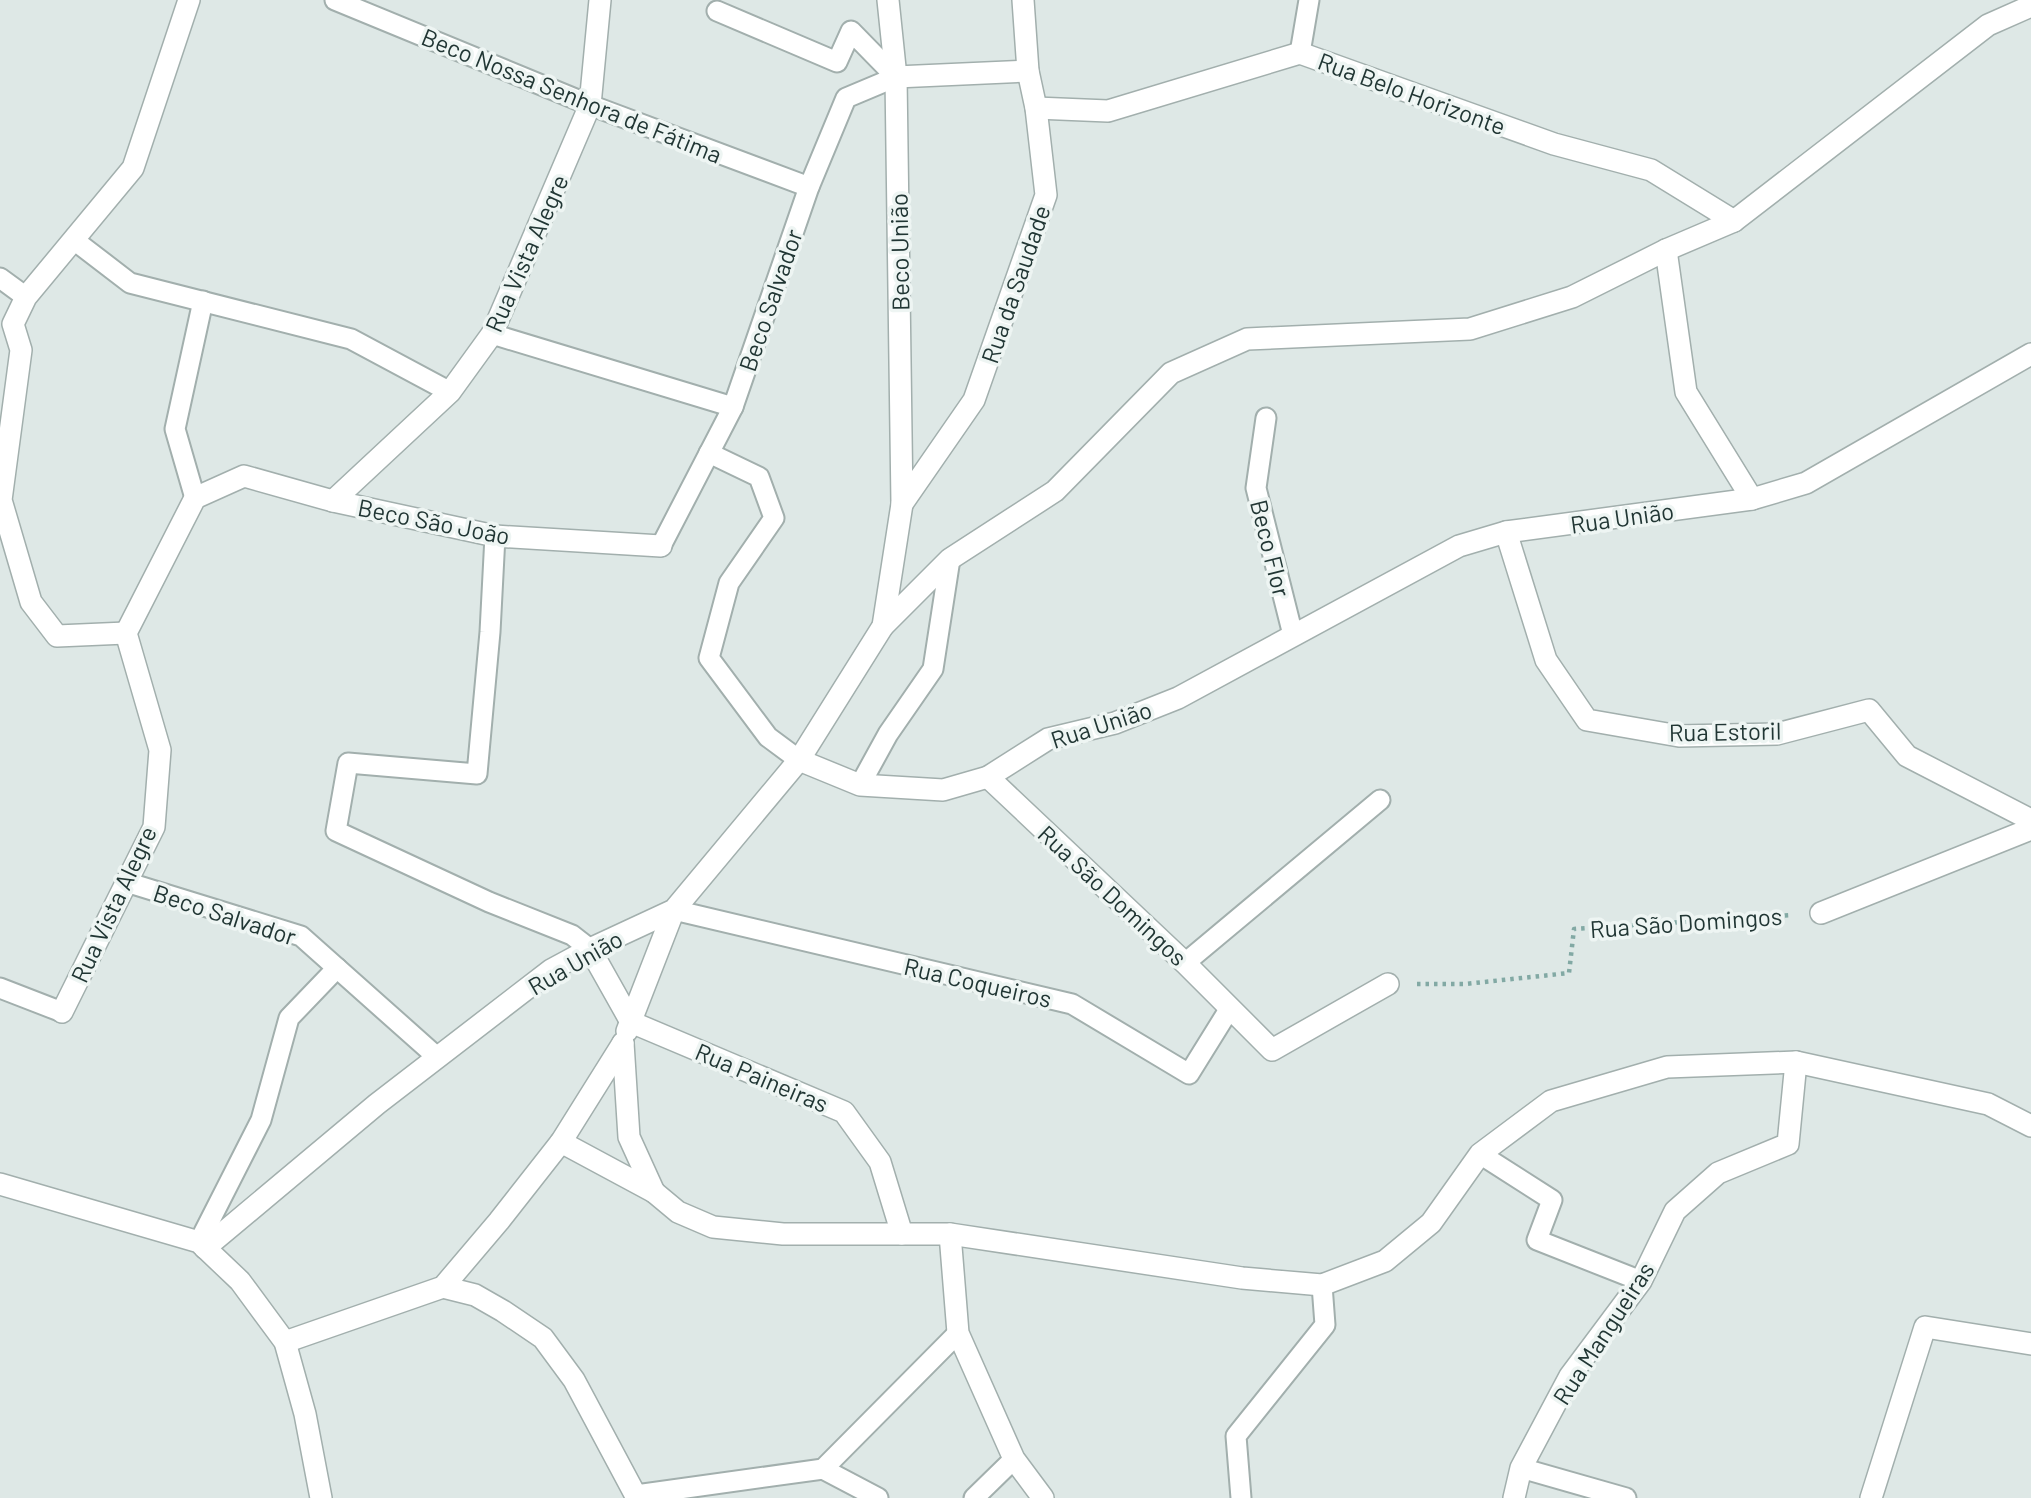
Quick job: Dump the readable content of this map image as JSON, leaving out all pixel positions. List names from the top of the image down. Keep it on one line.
{"streets":{"street":["Rua Belo Horizonte","Beco União","Rua Vista Alegre","Rua da Saudade","Rua União","Beco São João","Rua Estoril","Rua São Domingos","Rua Paineiras","Rua Mangueiras"],"lane":["Beco Nossa Senhora de Fátima","Beco Salvador","Beco Flor","Rua Coqueiros"]},"crossings":[["Rua Belo Horizonte","Rua da Saudade"],["Beco Nossa Senhora de Fátima","Rua Vista Alegre"],["Beco Nossa Senhora de Fátima","Beco Salvador"],["Beco União","Rua da Saudade"],["Beco União","Beco Salvador"],["Rua Vista Alegre","Beco Salvador"],["Rua Vista Alegre","Beco São João"],["Beco Salvador","Rua União"],["Beco Salvador","Beco São João"],["Rua União","Beco Flor"],["Rua União","Rua Estoril"],["Rua União","Rua São Domingos"],["Rua União","Rua Coqueiros"],["Rua São Domingos","Rua Coqueiros"]]}
